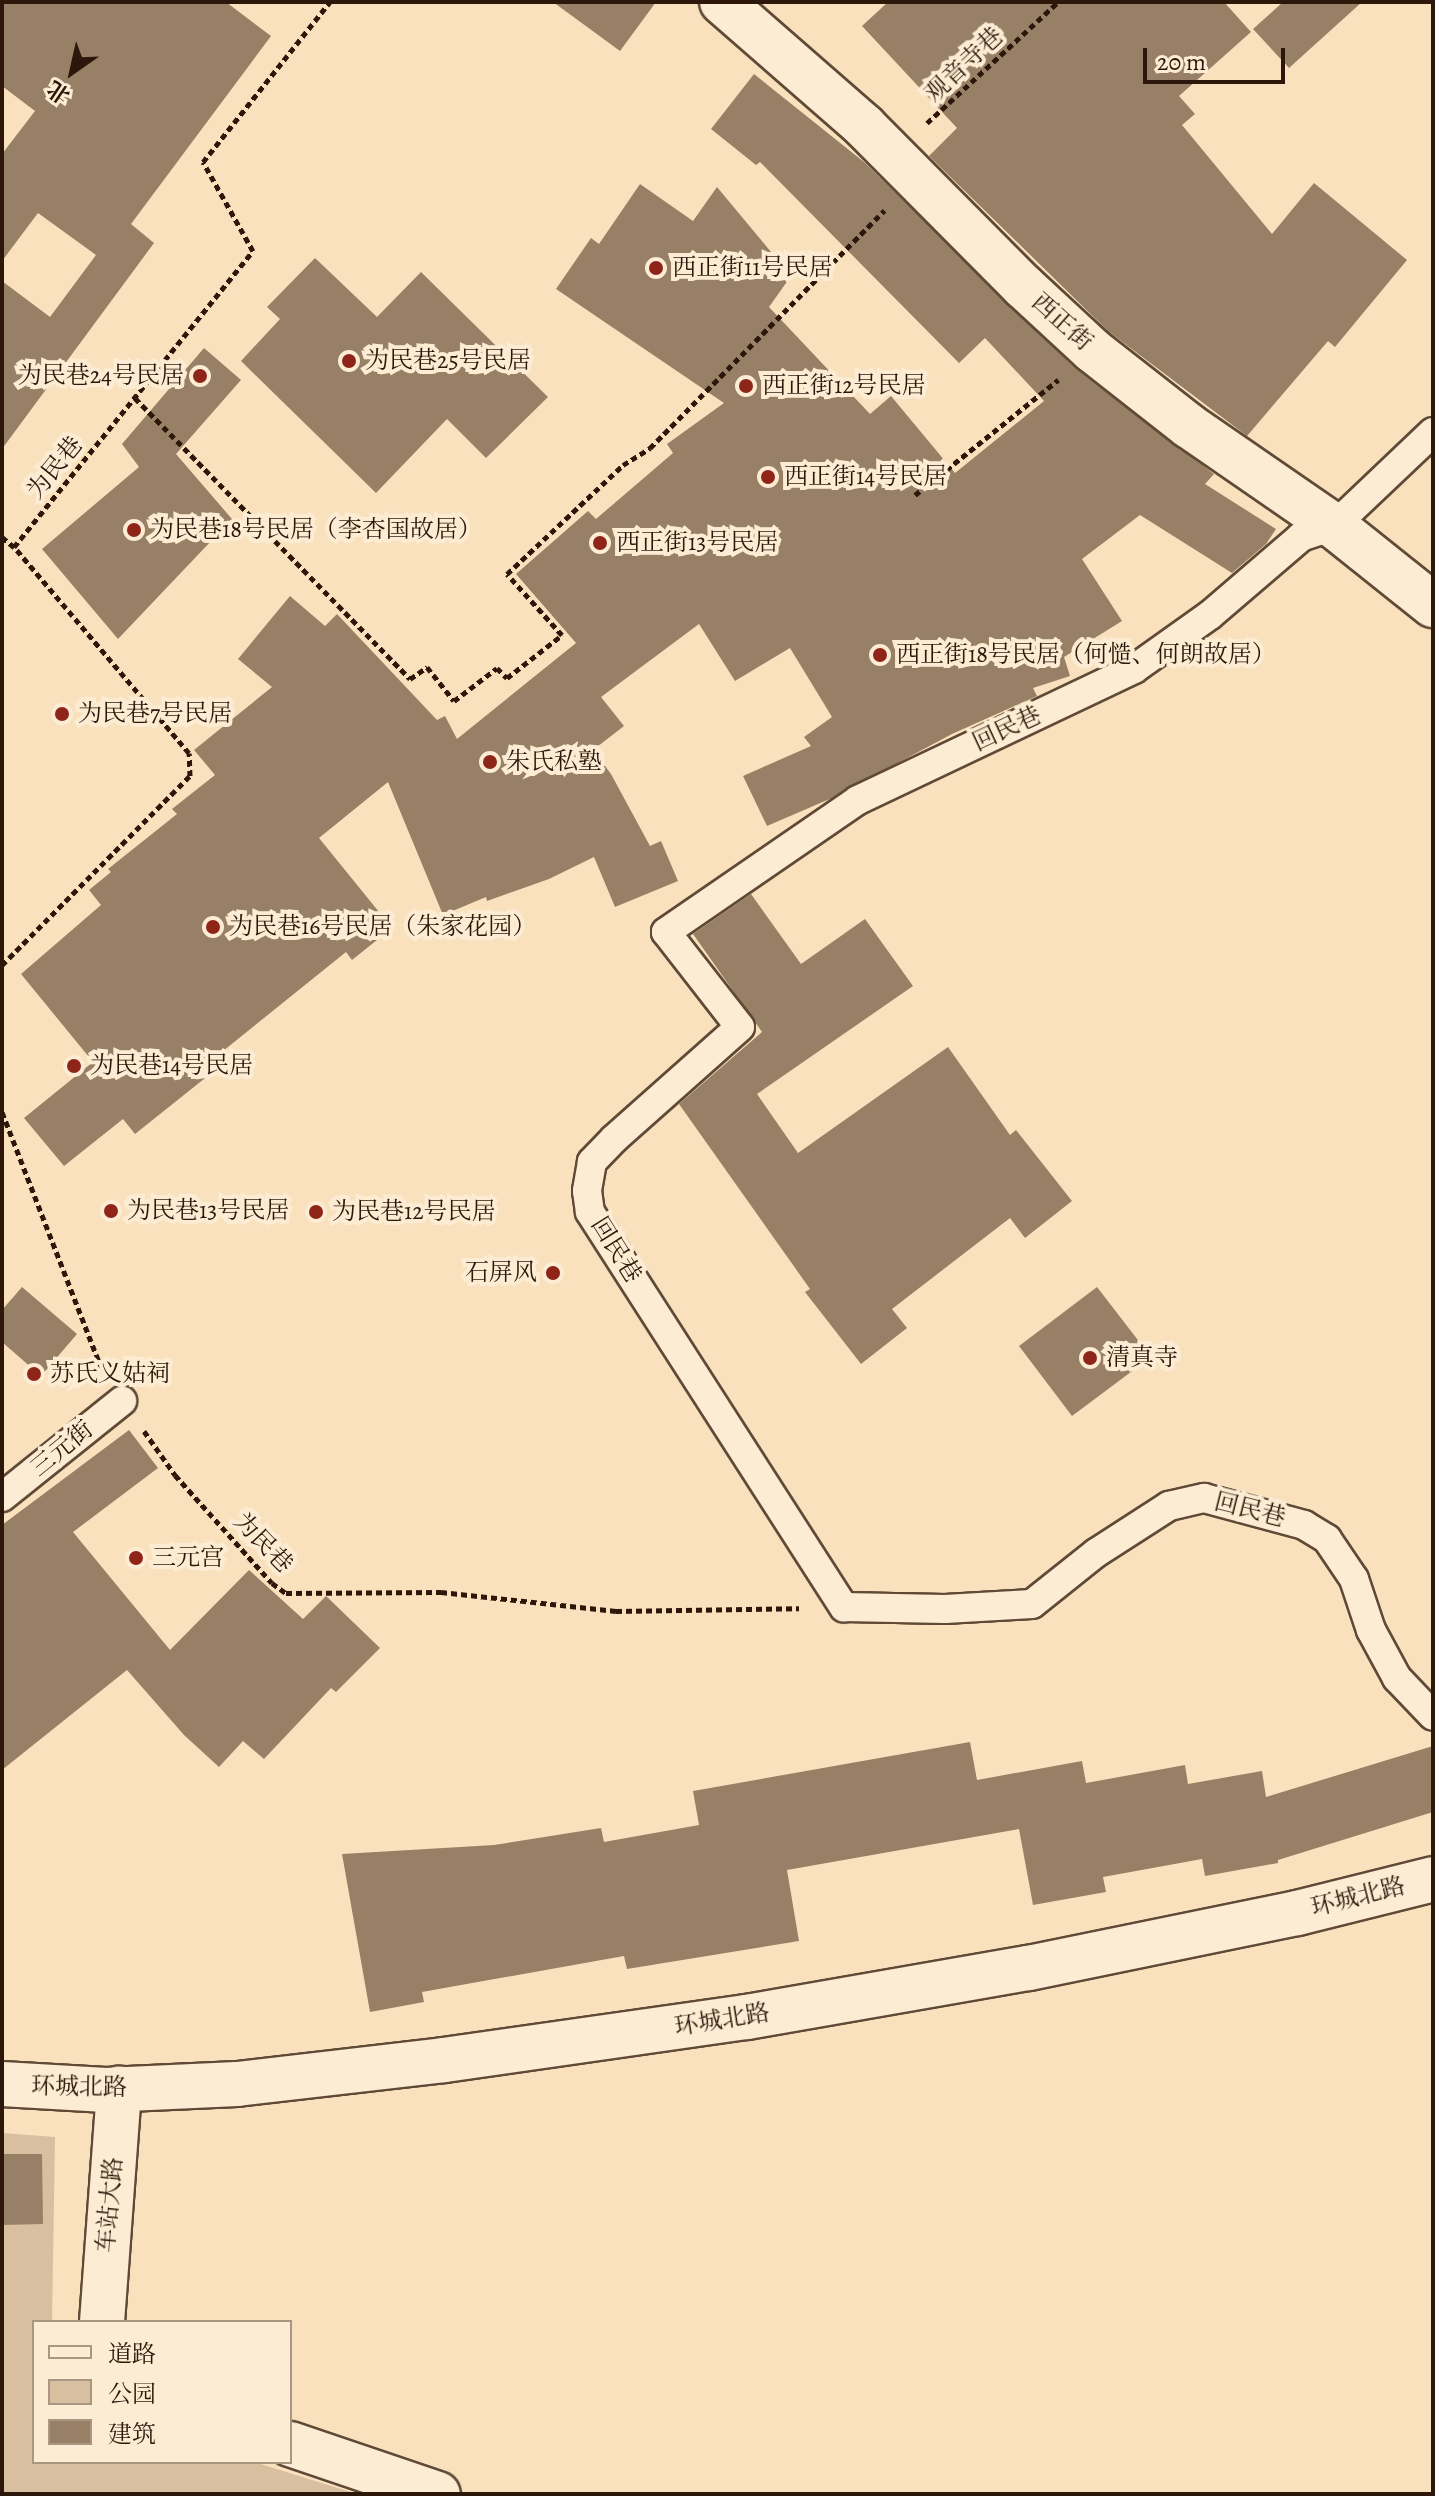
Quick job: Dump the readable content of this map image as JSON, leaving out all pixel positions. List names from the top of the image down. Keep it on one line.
{"streets":{"street":["西正街","环城北路","车站大路"],"lane":["回民巷","三元街"],"path":["观音寺巷","为民巷"]},"crossings":[["观音寺巷","西正街"],["观音寺巷","为民巷"],["西正街","回民巷"],["为民巷","回民巷"],["为民巷","三元街"],["环城北路","车站大路"]],"places":["西正街11号民居","为民巷25号民居","为民巷24号民居","西正街12号民居","西正街14号民居","为民巷18号民居（李杏国故居）","西正街13号民居","西正街18号民居（何慥、何朗故居）","为民巷7号民居","朱氏私塾","为民巷16号民居（朱家花园）","为民巷14号民居","为民巷13号民居","为民巷12号民居","石屏风","清真寺","苏氏义姑祠","三元宫"],"legend":["道路","公园","建筑"],"scale_bar":"20 m","north":"bottom left"}
